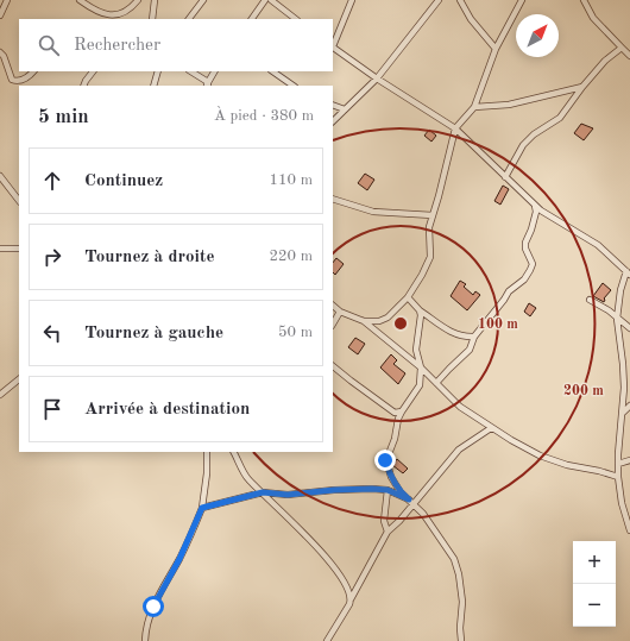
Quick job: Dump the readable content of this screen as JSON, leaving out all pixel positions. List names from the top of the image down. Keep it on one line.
{"north":"top right","page":{"search":"Rechercher","heading":["5 min","À pied · 380 m"],"list":[["Continuez","110 m"],["Tournez à droite","220 m"],["Tournez à gauche","50 m"],"Arrivée à destination"],"map_buttons":["+","−"]},"rings":["100 m","200 m"]}
